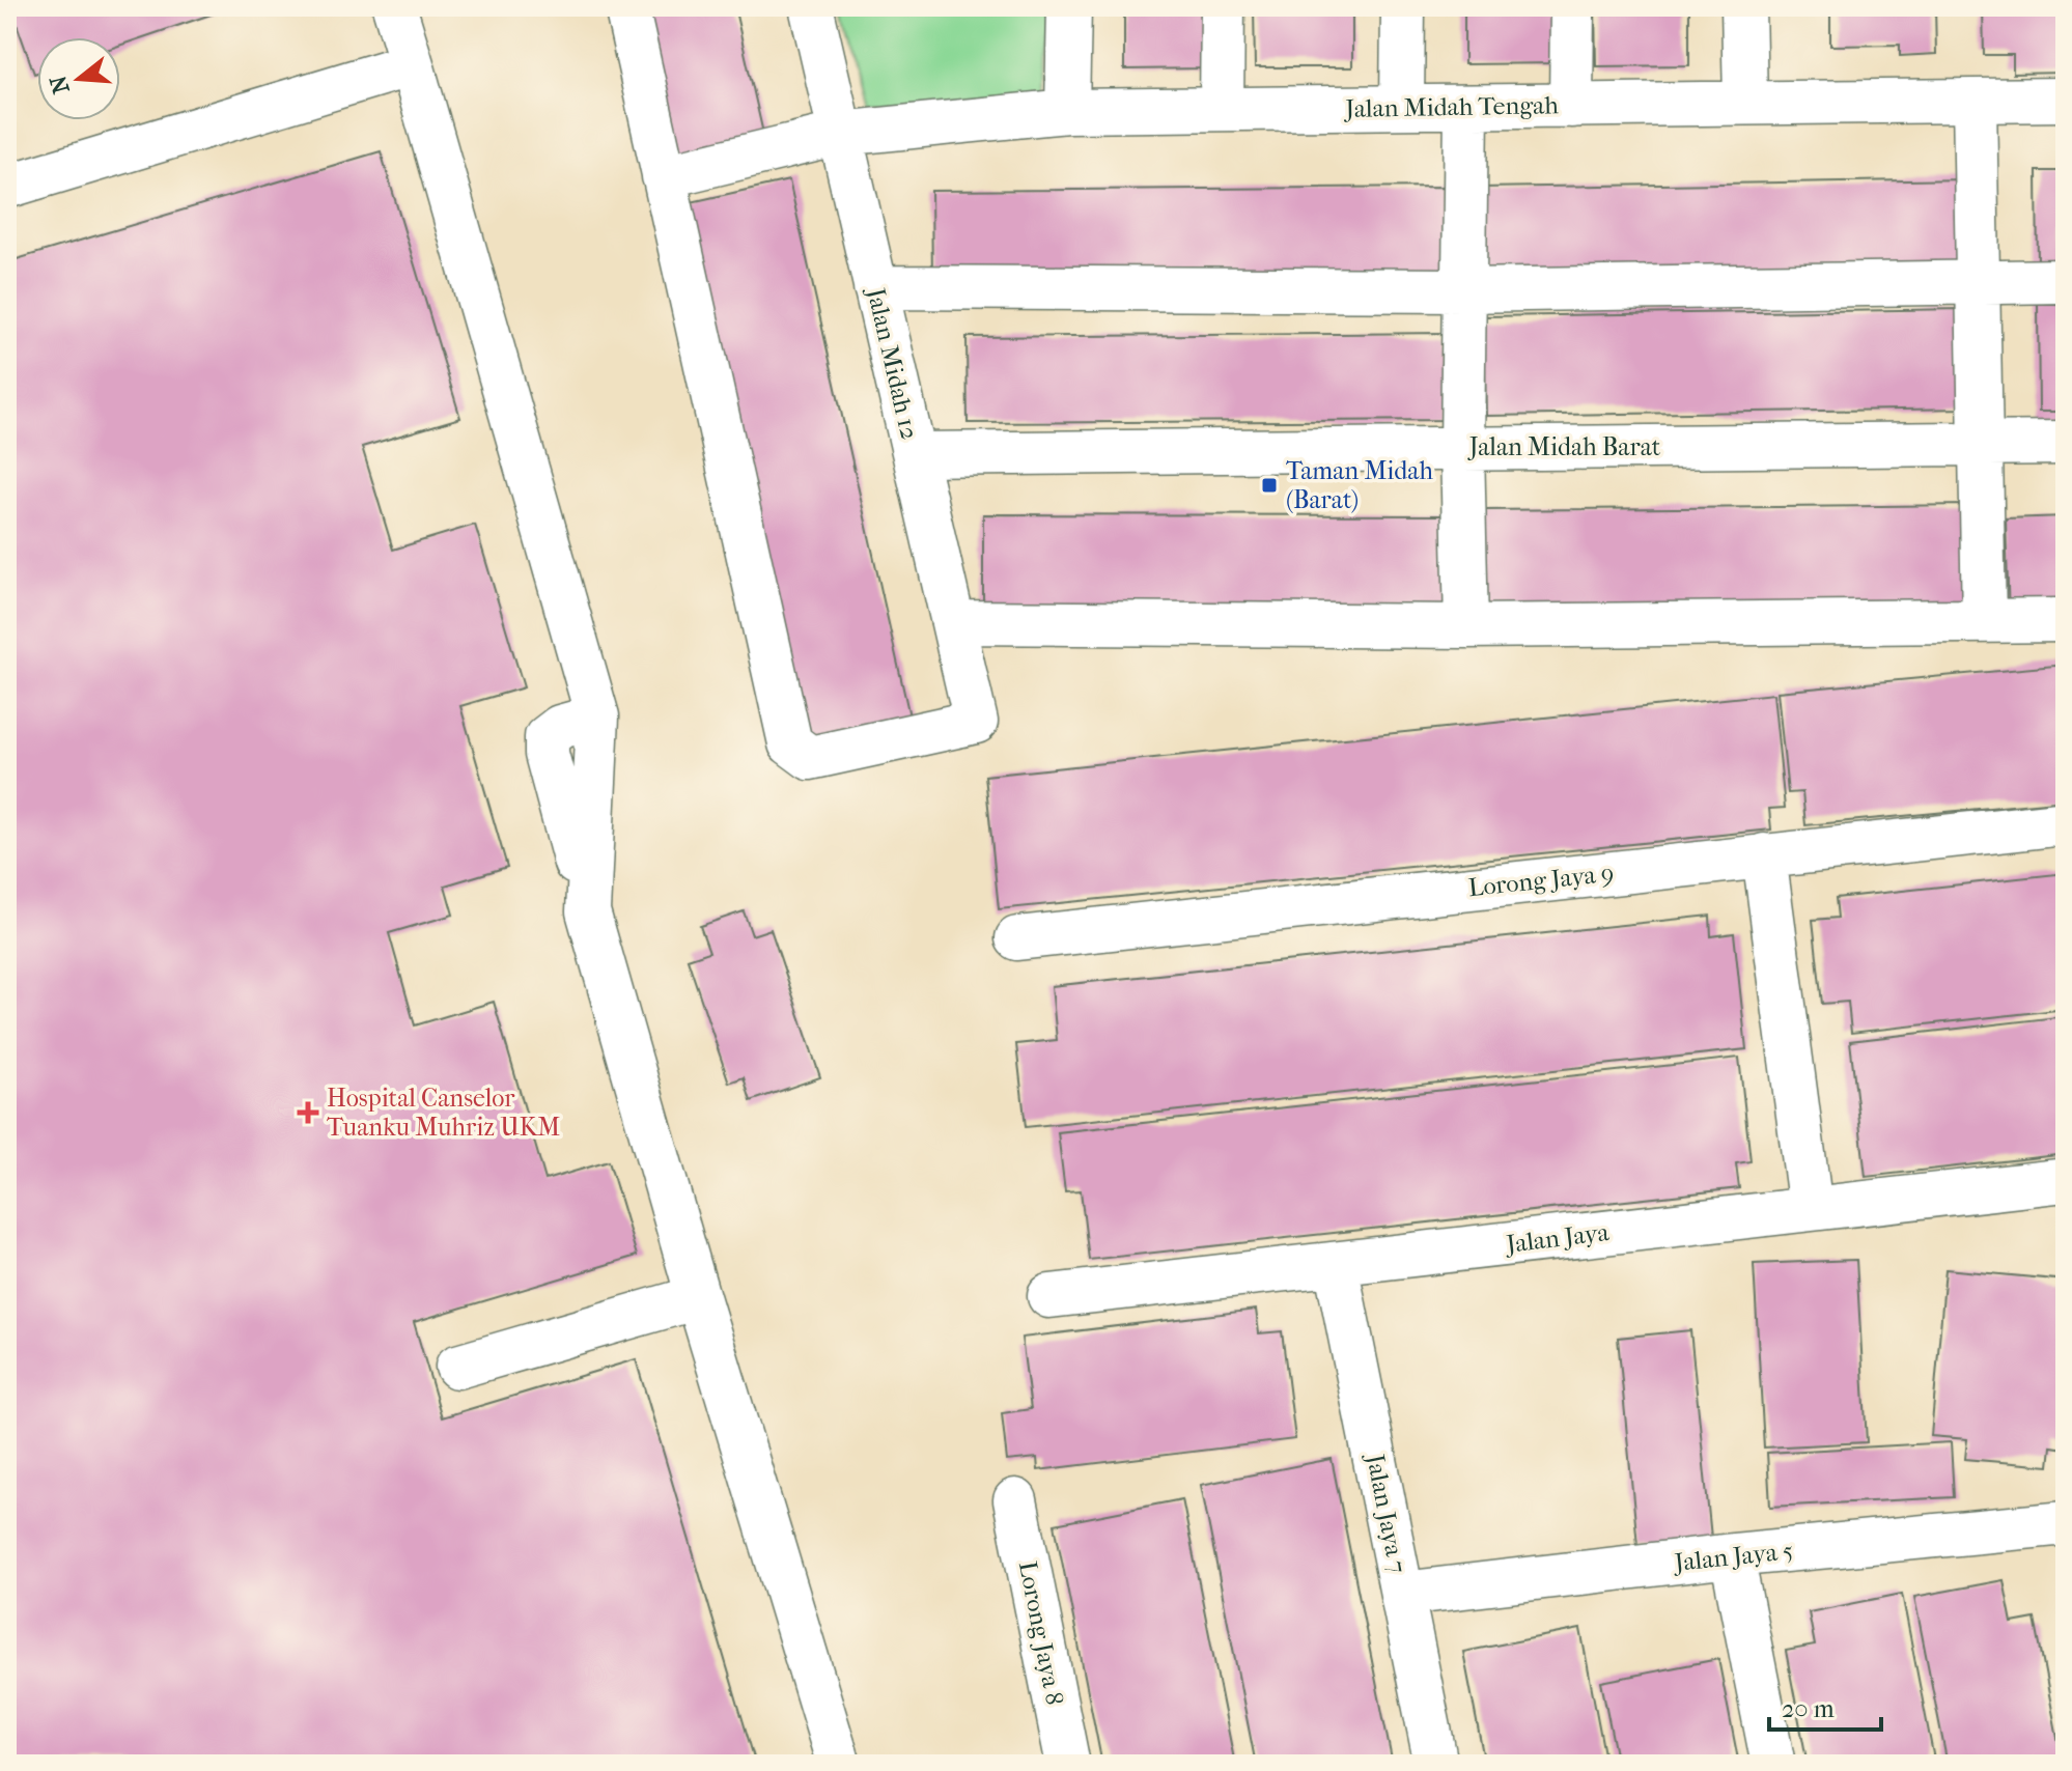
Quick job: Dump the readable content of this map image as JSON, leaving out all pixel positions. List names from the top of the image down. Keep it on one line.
{"streets":{"street":["Jalan Midah Tengah","Jalan Midah 12","Jalan Midah Barat","Lorong Jaya 9","Jalan Jaya","Jalan Jaya 7","Jalan Jaya 5","Lorong Jaya 8"]},"crossings":[["Jalan Midah Tengah","Jalan Midah 12"],["Jalan Midah 12","Jalan Midah Barat"],["Jalan Jaya","Jalan Jaya 7"],["Jalan Jaya 7","Jalan Jaya 5"]],"places":{"transit":["Taman Midah (Barat)"],"health":["Hospital Canselor Tuanku Muhriz UKM"]},"scale_bar":"20 m","north":"left"}
